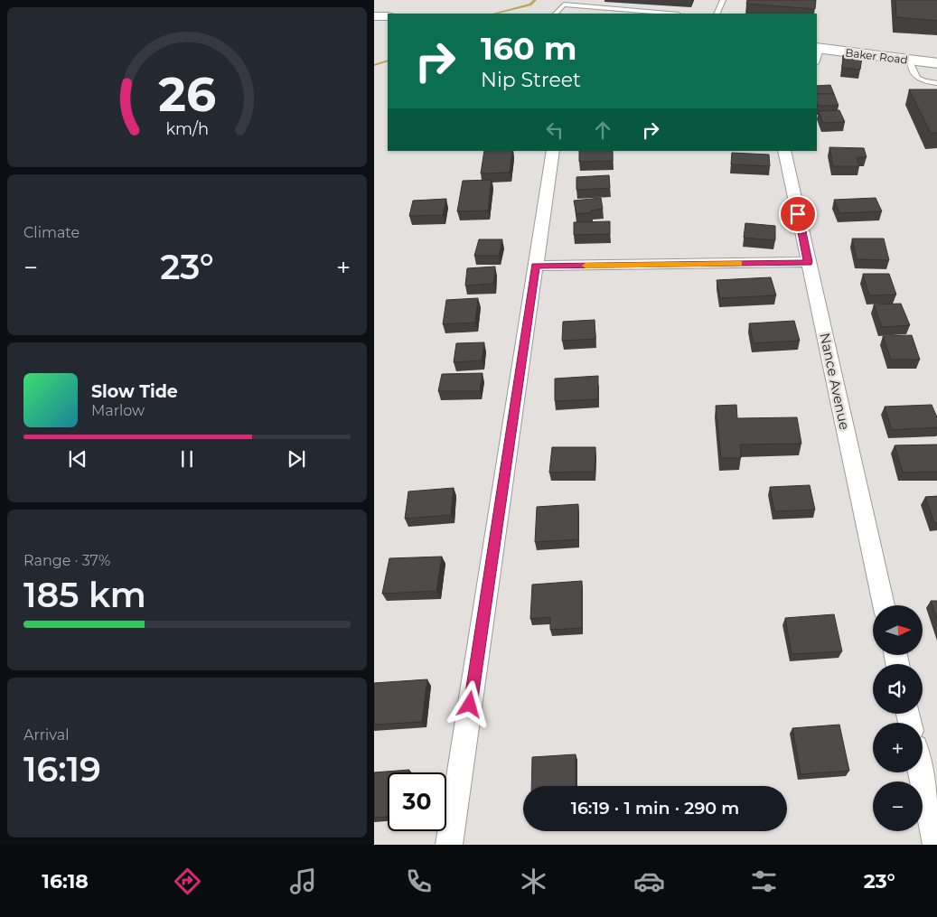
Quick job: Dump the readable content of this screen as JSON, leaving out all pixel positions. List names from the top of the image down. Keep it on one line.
{"streets":{"street":["Baker Road","Nance Avenue"]},"north":"right","page":{"turn":["160 m","Nip Street"],"tile":["Climate",["Range · 37%","185 km"],["Arrival","16:19"]],"heat":["−","23°","+"],"song":["Slow Tide","Marlow"],"map_buttons":["+","−"],"limit":"30","trip":"16:19 · 1 min · 290 m","tabs":["16:18","23°"],"gauge":["26","km/h"]}}
